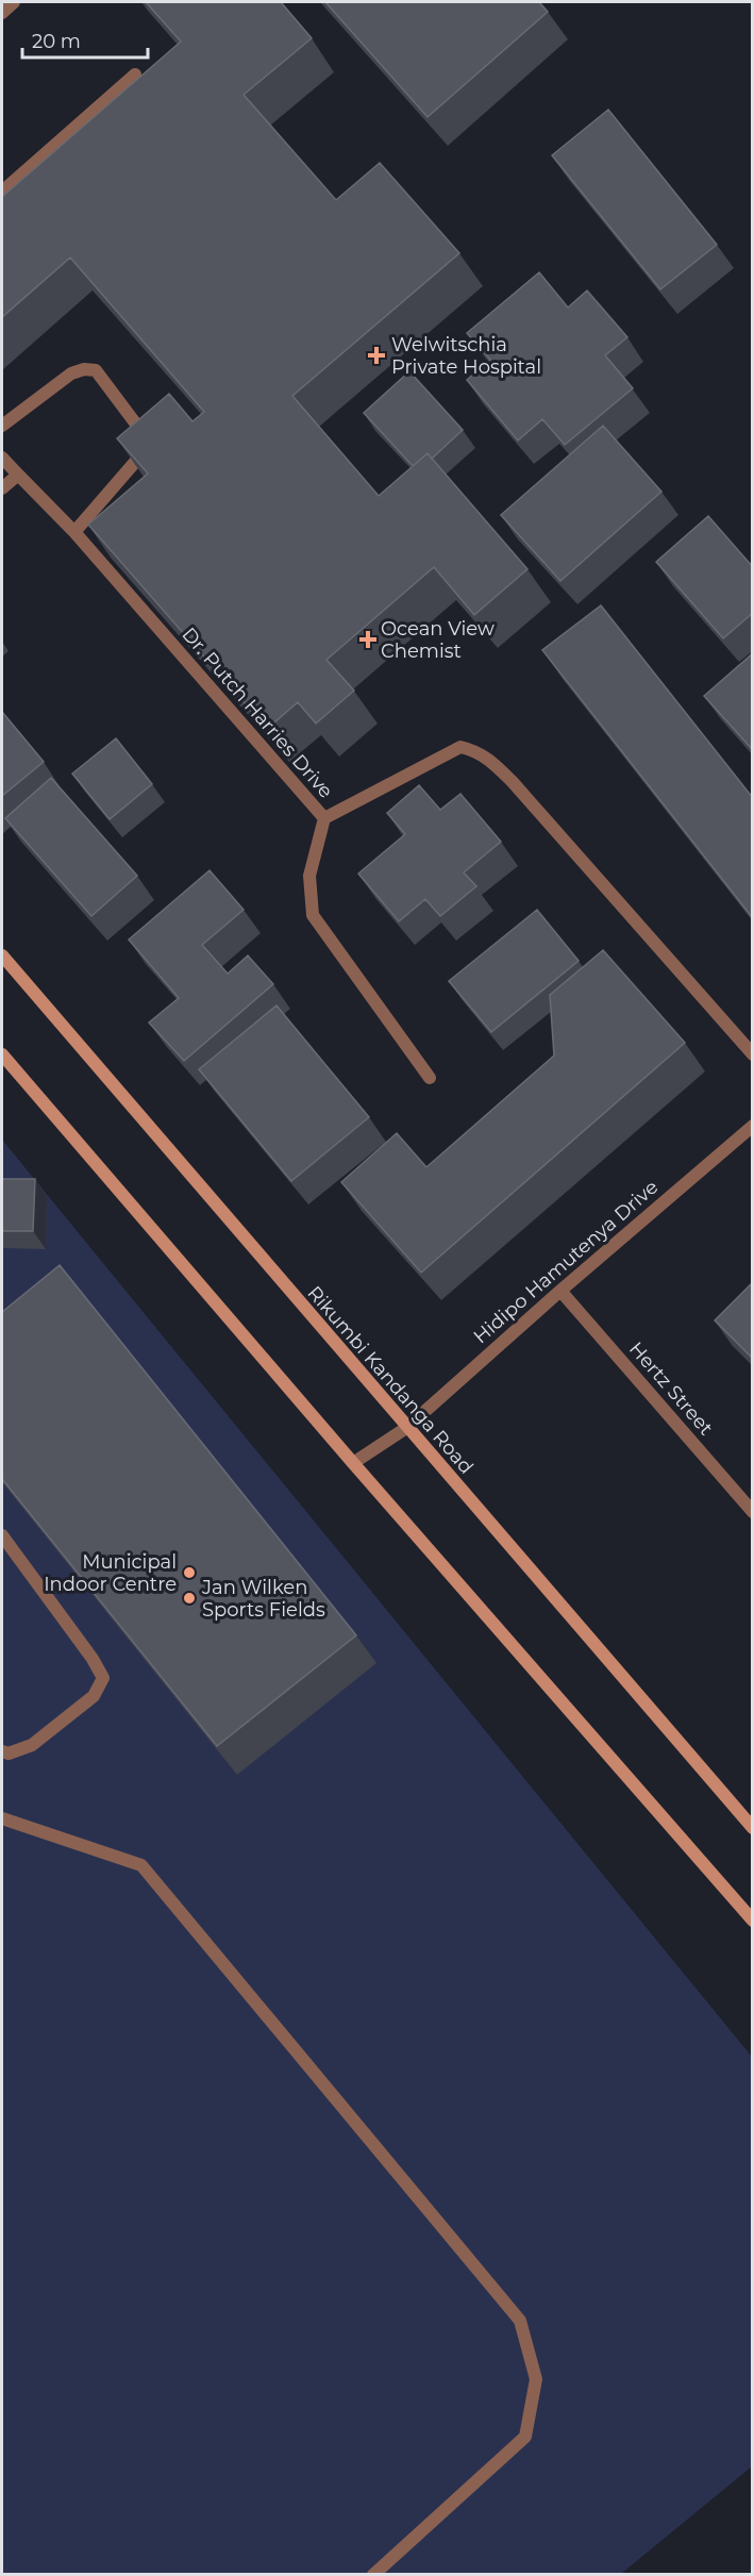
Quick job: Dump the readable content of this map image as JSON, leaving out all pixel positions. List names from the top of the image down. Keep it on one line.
{"streets":{"main road":["Rikumbi Kandanga Road"],"street":["Dr. Putch Harries Drive","Hidipo Hamutenya Drive","Hertz Street"]},"crossings":[["Hidipo Hamutenya Drive","Rikumbi Kandanga Road"],["Hidipo Hamutenya Drive","Hertz Street"]],"places":{"health":["Welwitschia Private Hospital","Ocean View Chemist"],"other":["Municipal Indoor Centre","Jan Wilken Sports Fields"]},"scale_bar":"20 m"}
